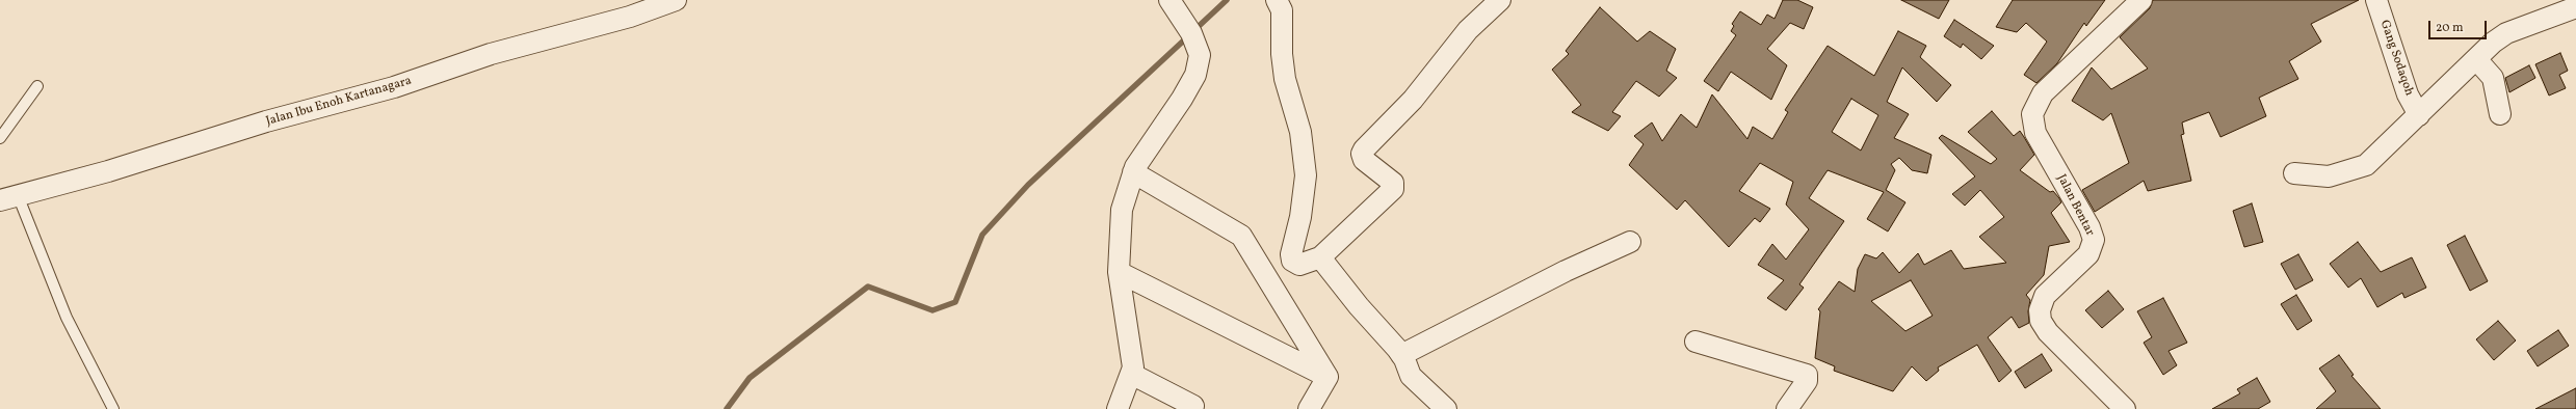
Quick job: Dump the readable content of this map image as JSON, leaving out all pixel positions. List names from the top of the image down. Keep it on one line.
{"streets":{"street":["Gang Sodaqoh","Jalan Ibu Enoh Kartanagara","Jalan Bentar"]},"scale_bar":"20 m"}
